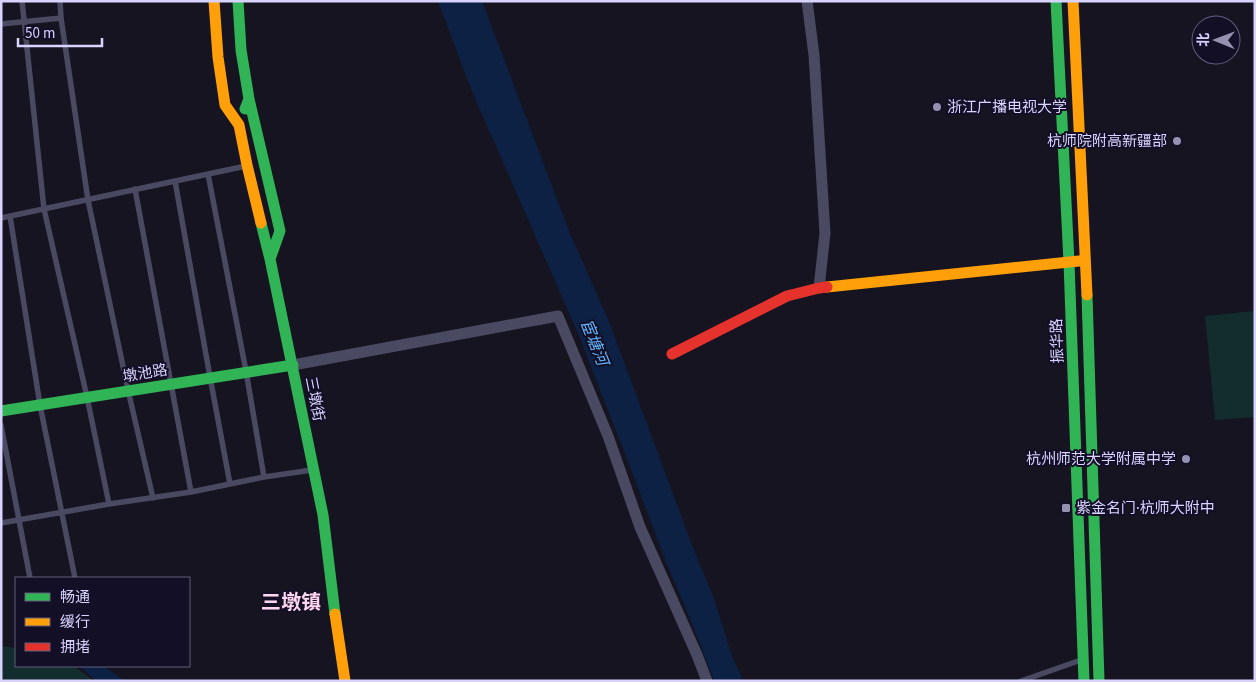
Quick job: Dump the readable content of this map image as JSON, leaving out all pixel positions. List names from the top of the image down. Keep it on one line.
{"streets":{"street":["振华路","墩池路","三墩街"]},"crossings":[["墩池路","三墩街"]],"districts":["三墩镇"],"water":["宦塘河"],"places":{"other":["浙江广播电视大学","杭师院附高新疆部","杭州师范大学附属中学"],"transit":["紫金名门·杭师大附中"]},"legend":["畅通","缓行","拥堵"],"scale_bar":"50 m","north":"left"}
